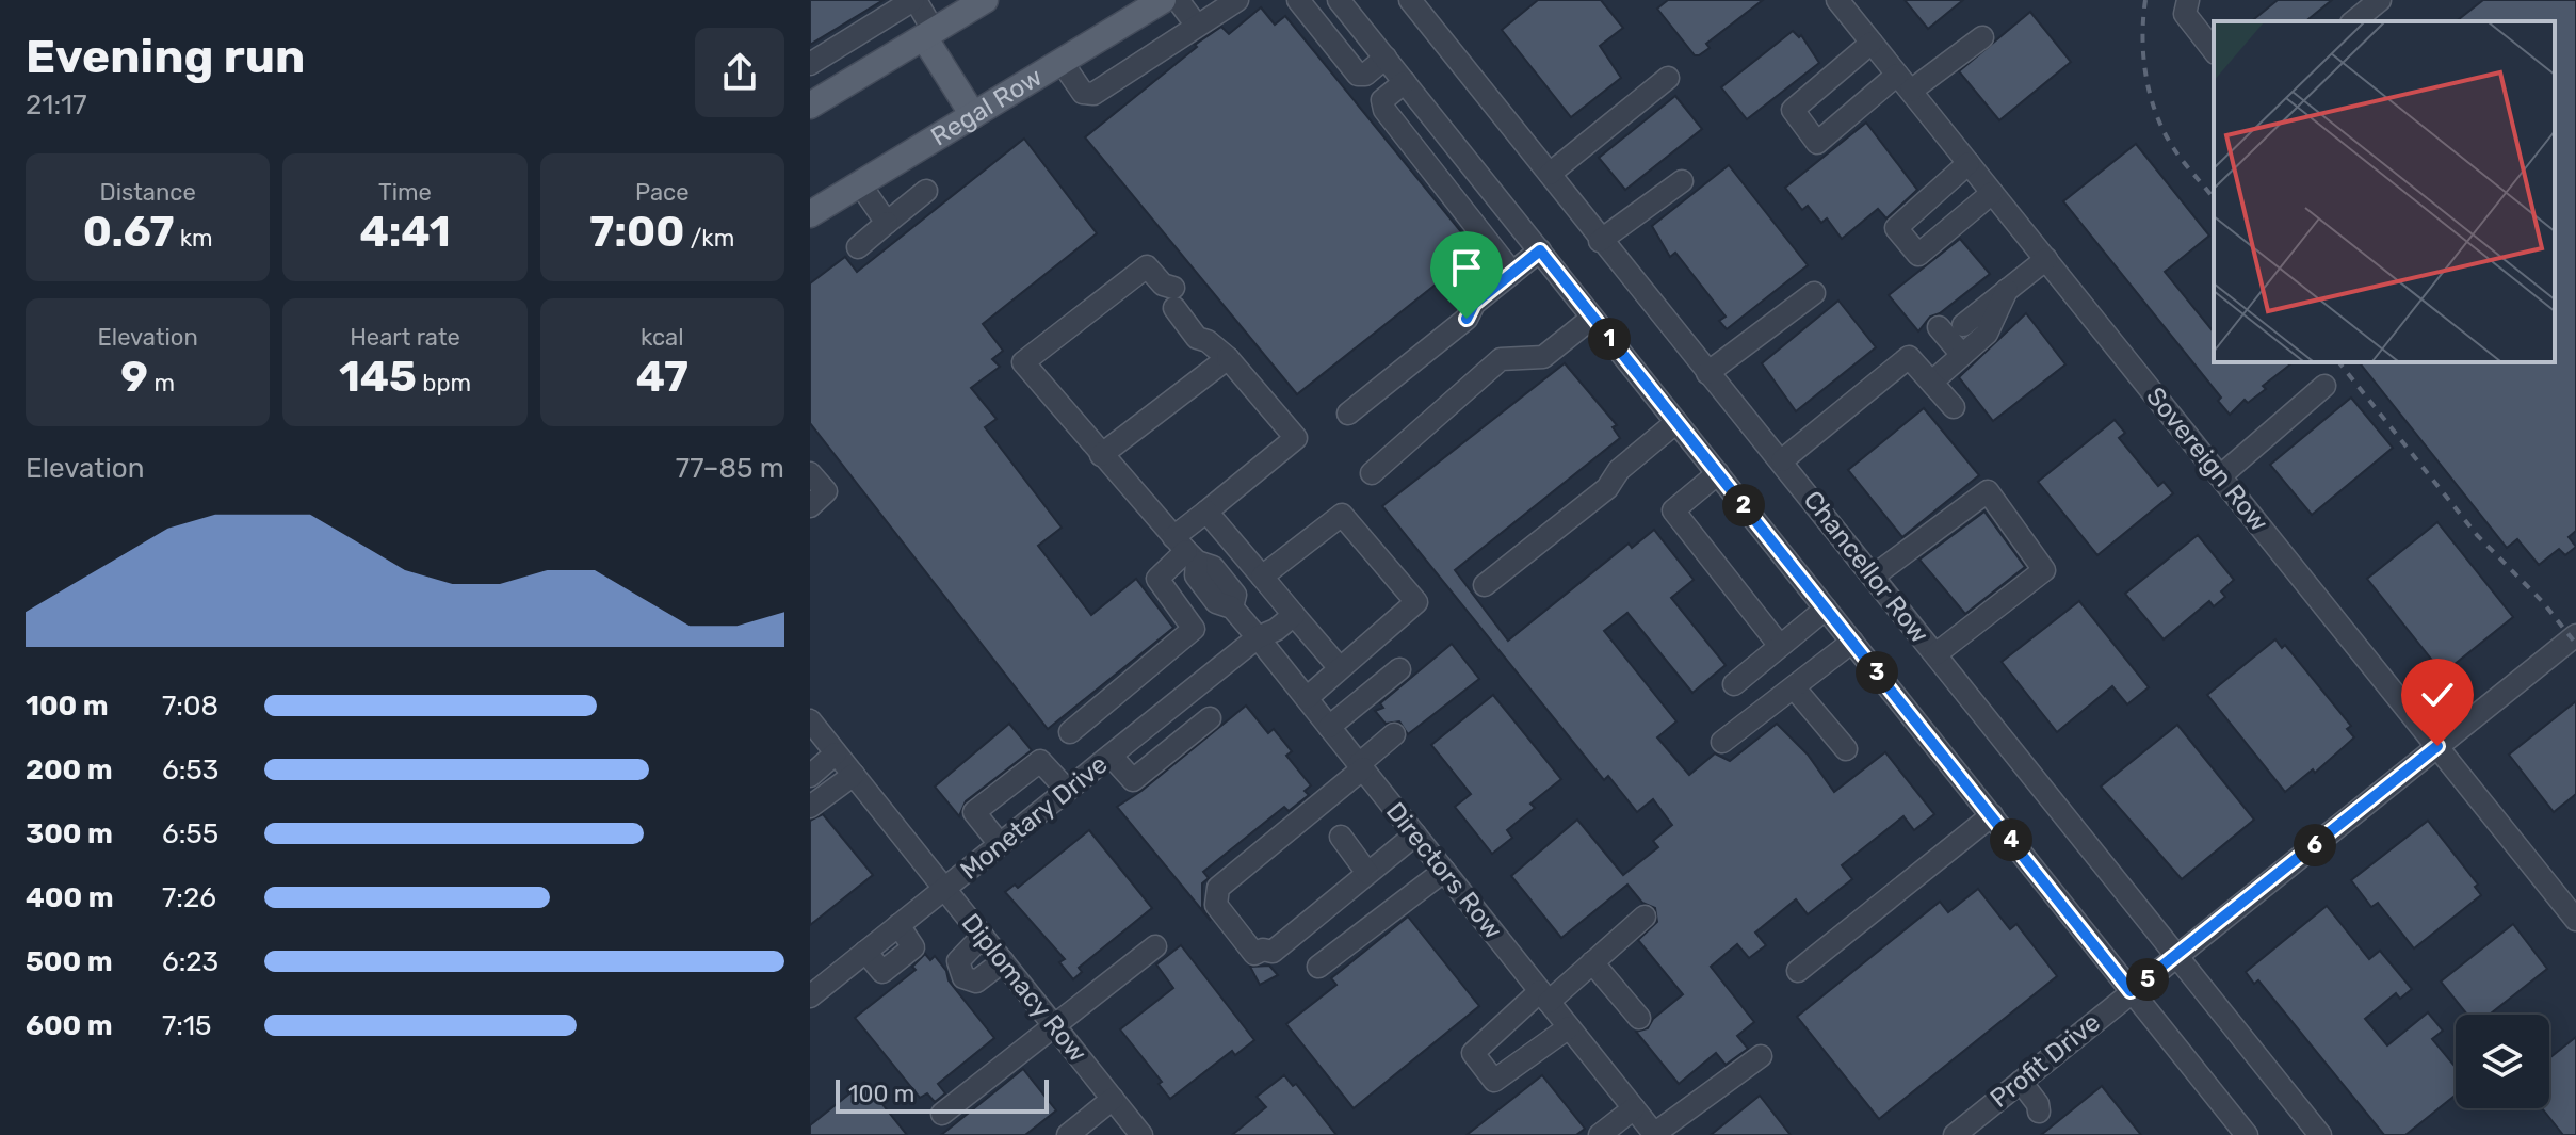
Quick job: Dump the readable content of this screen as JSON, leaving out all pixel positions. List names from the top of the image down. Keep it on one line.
{"streets":{"main road":["Regal Row"],"street":["Sovereign Row","Chancellor Row","Monetary Drive","Directors Row","Diplomacy Row","Profit Drive"]},"crossings":[["Sovereign Row","Profit Drive"],["Chancellor Row","Profit Drive"],["Monetary Drive","Directors Row"],["Monetary Drive","Diplomacy Row"]],"scale_bar":"100 m","page":{"heading":["Evening run","21:17"],"stats":[["Distance","0.67 km"],["Time","4:41"],["Pace","7:00 /km"],["Elevation","9 m"],["Heart rate","145 bpm"],["kcal","47"]],"pins":["1","2","3","4","6","5"],"chart":["Elevation","77–85 m"],"list":[{"name":"100 m","note":"7:08"},{"name":"200 m","note":"6:53"},{"name":"300 m","note":"6:55"},{"name":"400 m","note":"7:26"},{"name":"500 m","note":"6:23"},{"name":"600 m","note":"7:15"}],"scale":"100 m"}}
